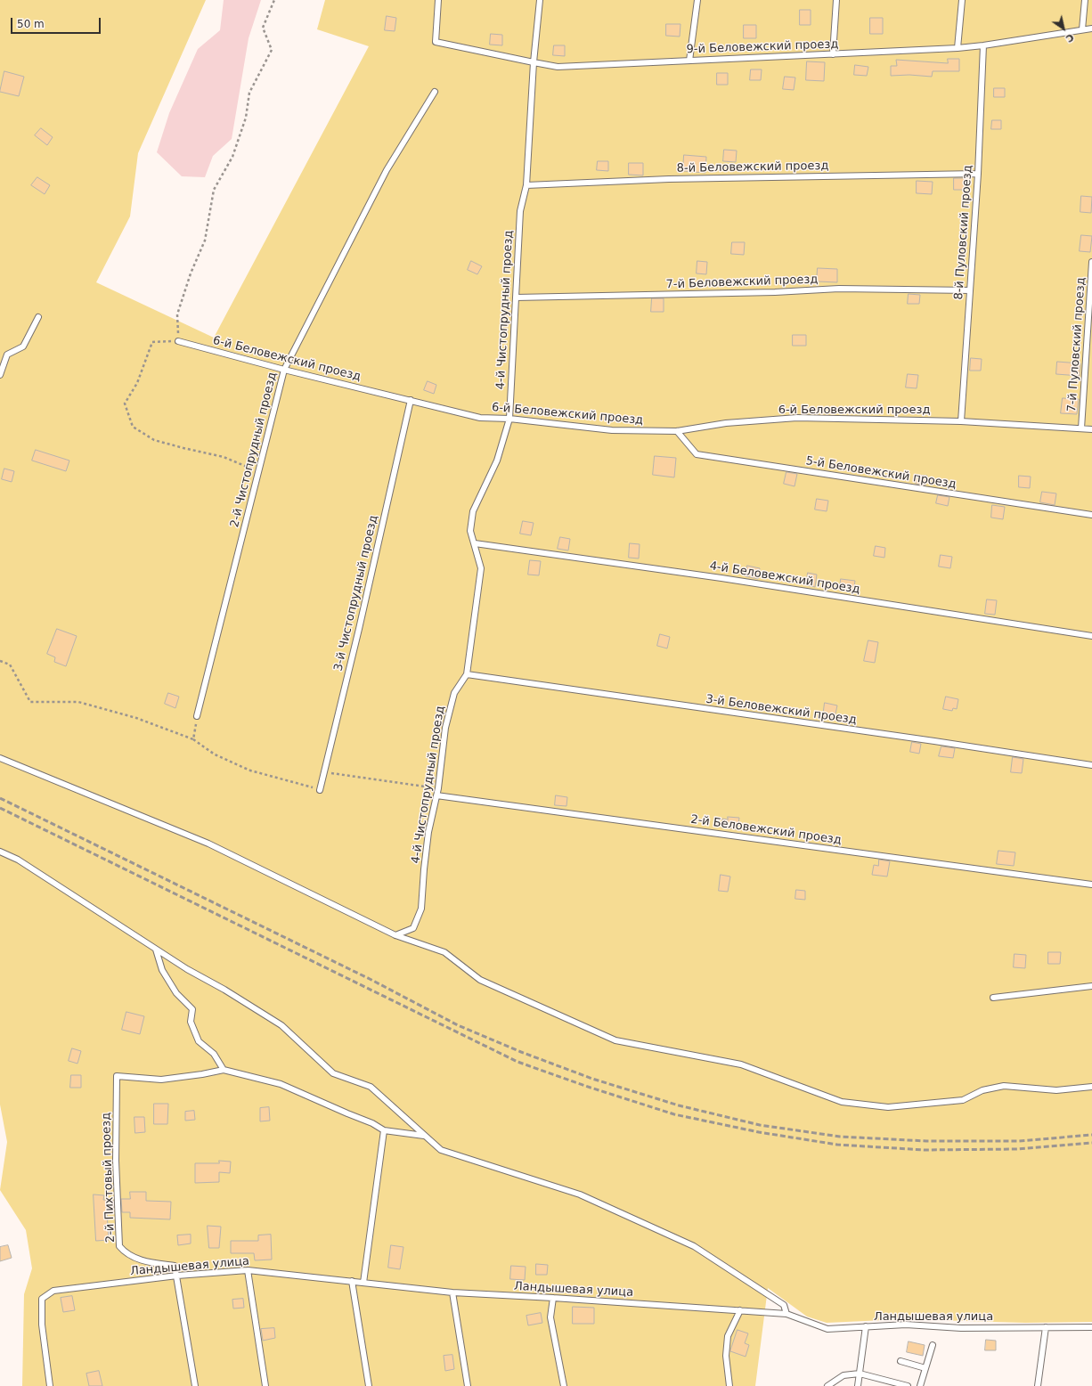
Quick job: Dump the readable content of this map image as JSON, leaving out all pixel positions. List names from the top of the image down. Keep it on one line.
{"streets":{"lane":["9-й Беловежский проезд","8-й Беловежский проезд","8-й Пуловский проезд","7-й Беловежский проезд","4-й Чистопрудный проезд","7-й Пуловский проезд","6-й Беловежский проезд","2-й Чистопрудный проезд","5-й Беловежский проезд","4-й Беловежский проезд","3-й Чистопрудный проезд","3-й Беловежский проезд","2-й Беловежский проезд","2-й Пихтовый проезд","Ландышевая улица"]},"crossings":[["9-й Беловежский проезд","8-й Пуловский проезд"],["9-й Беловежский проезд","4-й Чистопрудный проезд"],["8-й Беловежский проезд","8-й Пуловский проезд"],["8-й Беловежский проезд","4-й Чистопрудный проезд"],["8-й Пуловский проезд","7-й Беловежский проезд"],["8-й Пуловский проезд","6-й Беловежский проезд"],["7-й Беловежский проезд","4-й Чистопрудный проезд"],["4-й Чистопрудный проезд","6-й Беловежский проезд"],["4-й Чистопрудный проезд","4-й Беловежский проезд"],["4-й Чистопрудный проезд","3-й Беловежский проезд"],["4-й Чистопрудный проезд","2-й Беловежский проезд"],["7-й Пуловский проезд","6-й Беловежский проезд"],["6-й Беловежский проезд","2-й Чистопрудный проезд"],["6-й Беловежский проезд","5-й Беловежский проезд"],["6-й Беловежский проезд","3-й Чистопрудный проезд"],["2-й Пихтовый проезд","Ландышевая улица"]],"scale_bar":"50 m","north":"bottom right"}
